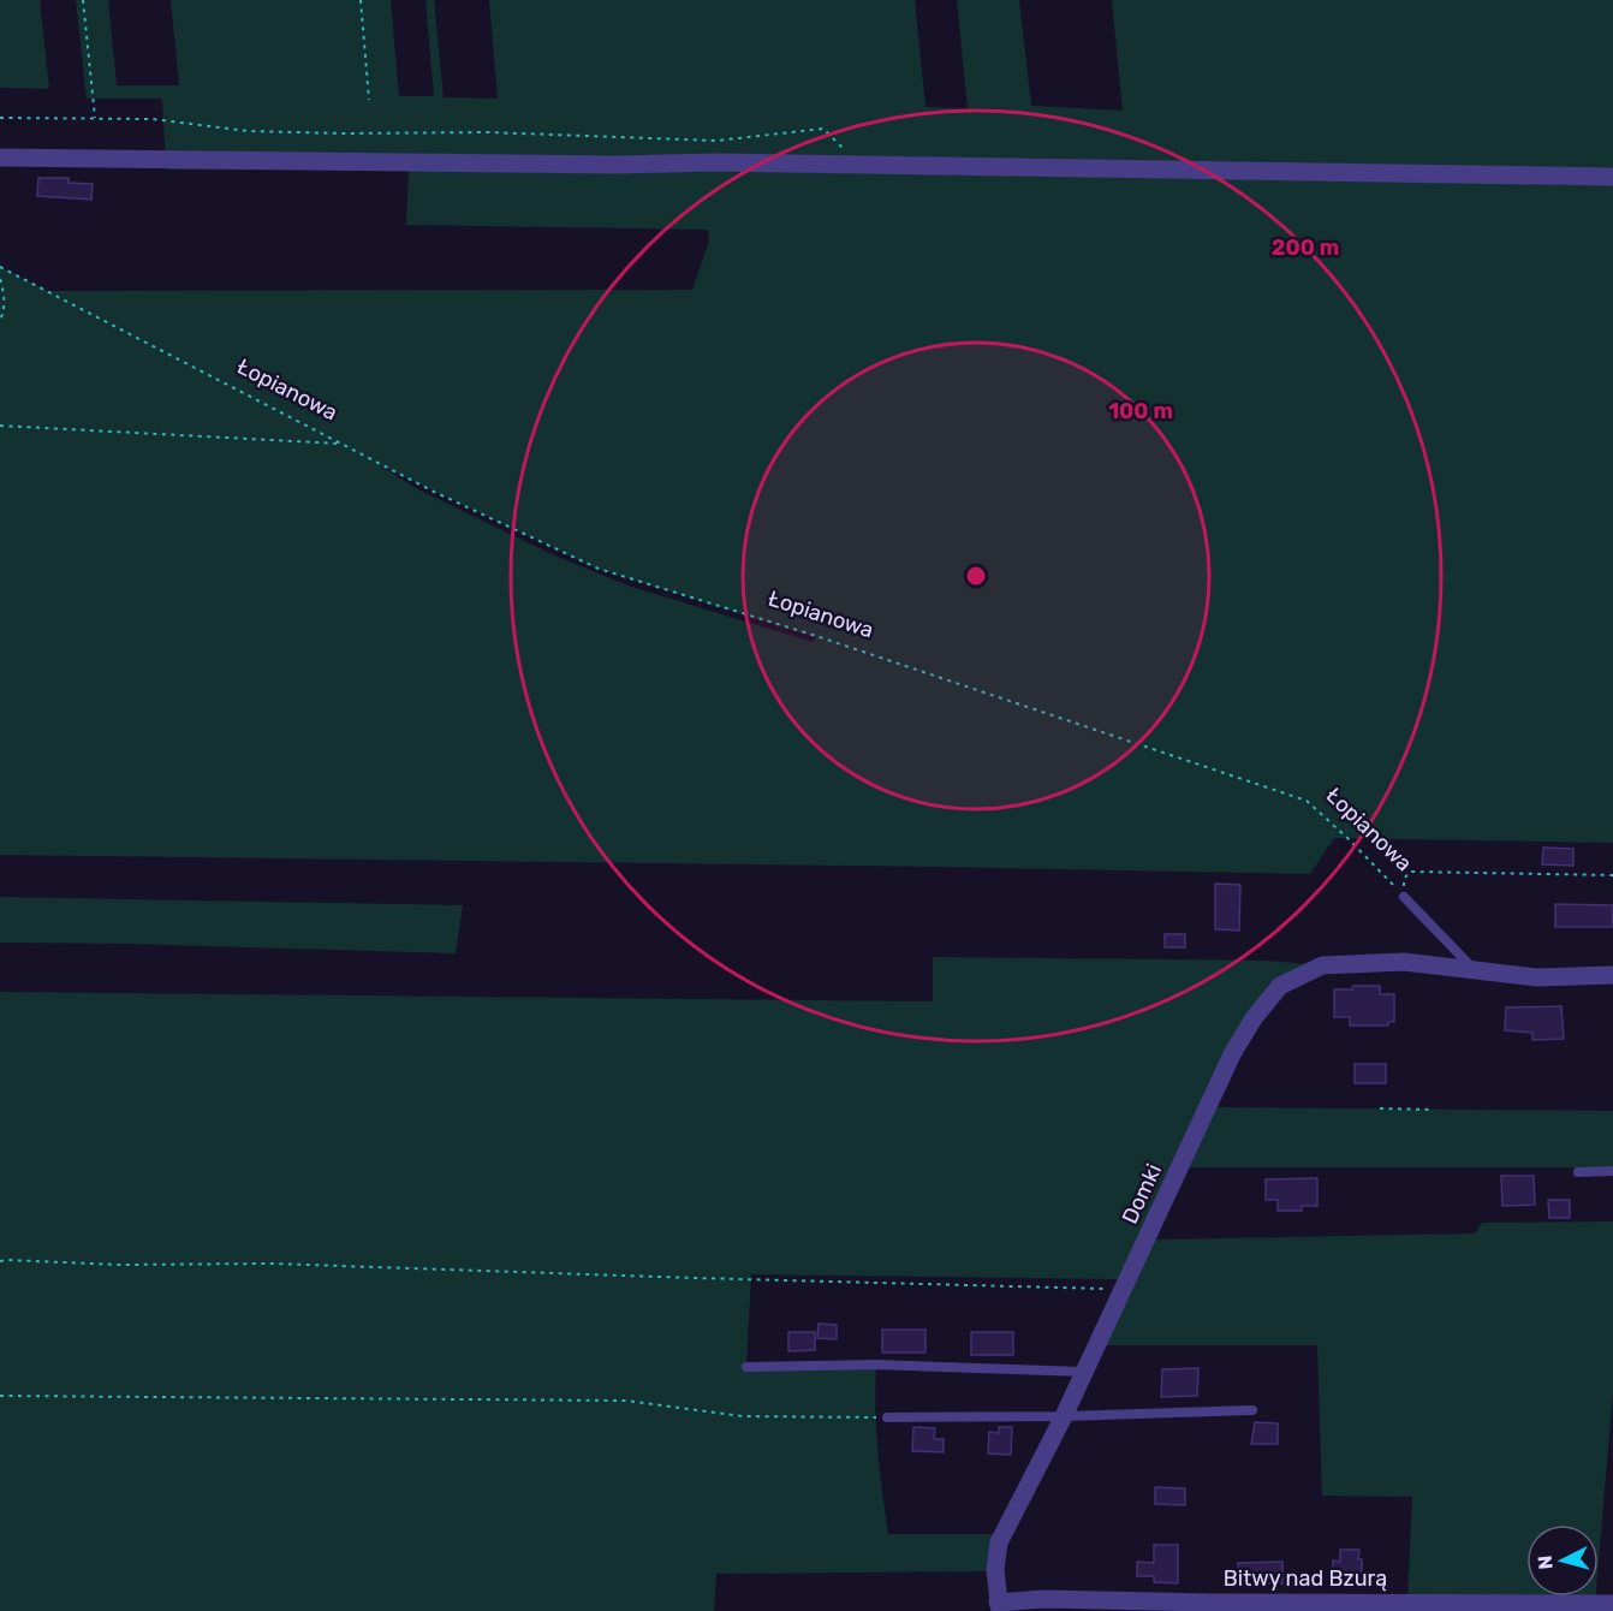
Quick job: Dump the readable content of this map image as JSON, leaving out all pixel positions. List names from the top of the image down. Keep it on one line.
{"streets":{"street":["Domki","Bitwy nad Bzurą"],"lane":["Łopianowa"]},"crossings":[["Łopianowa","Domki"],["Domki","Bitwy nad Bzurą"]],"north":"left","rings":["200 m","100 m"]}
